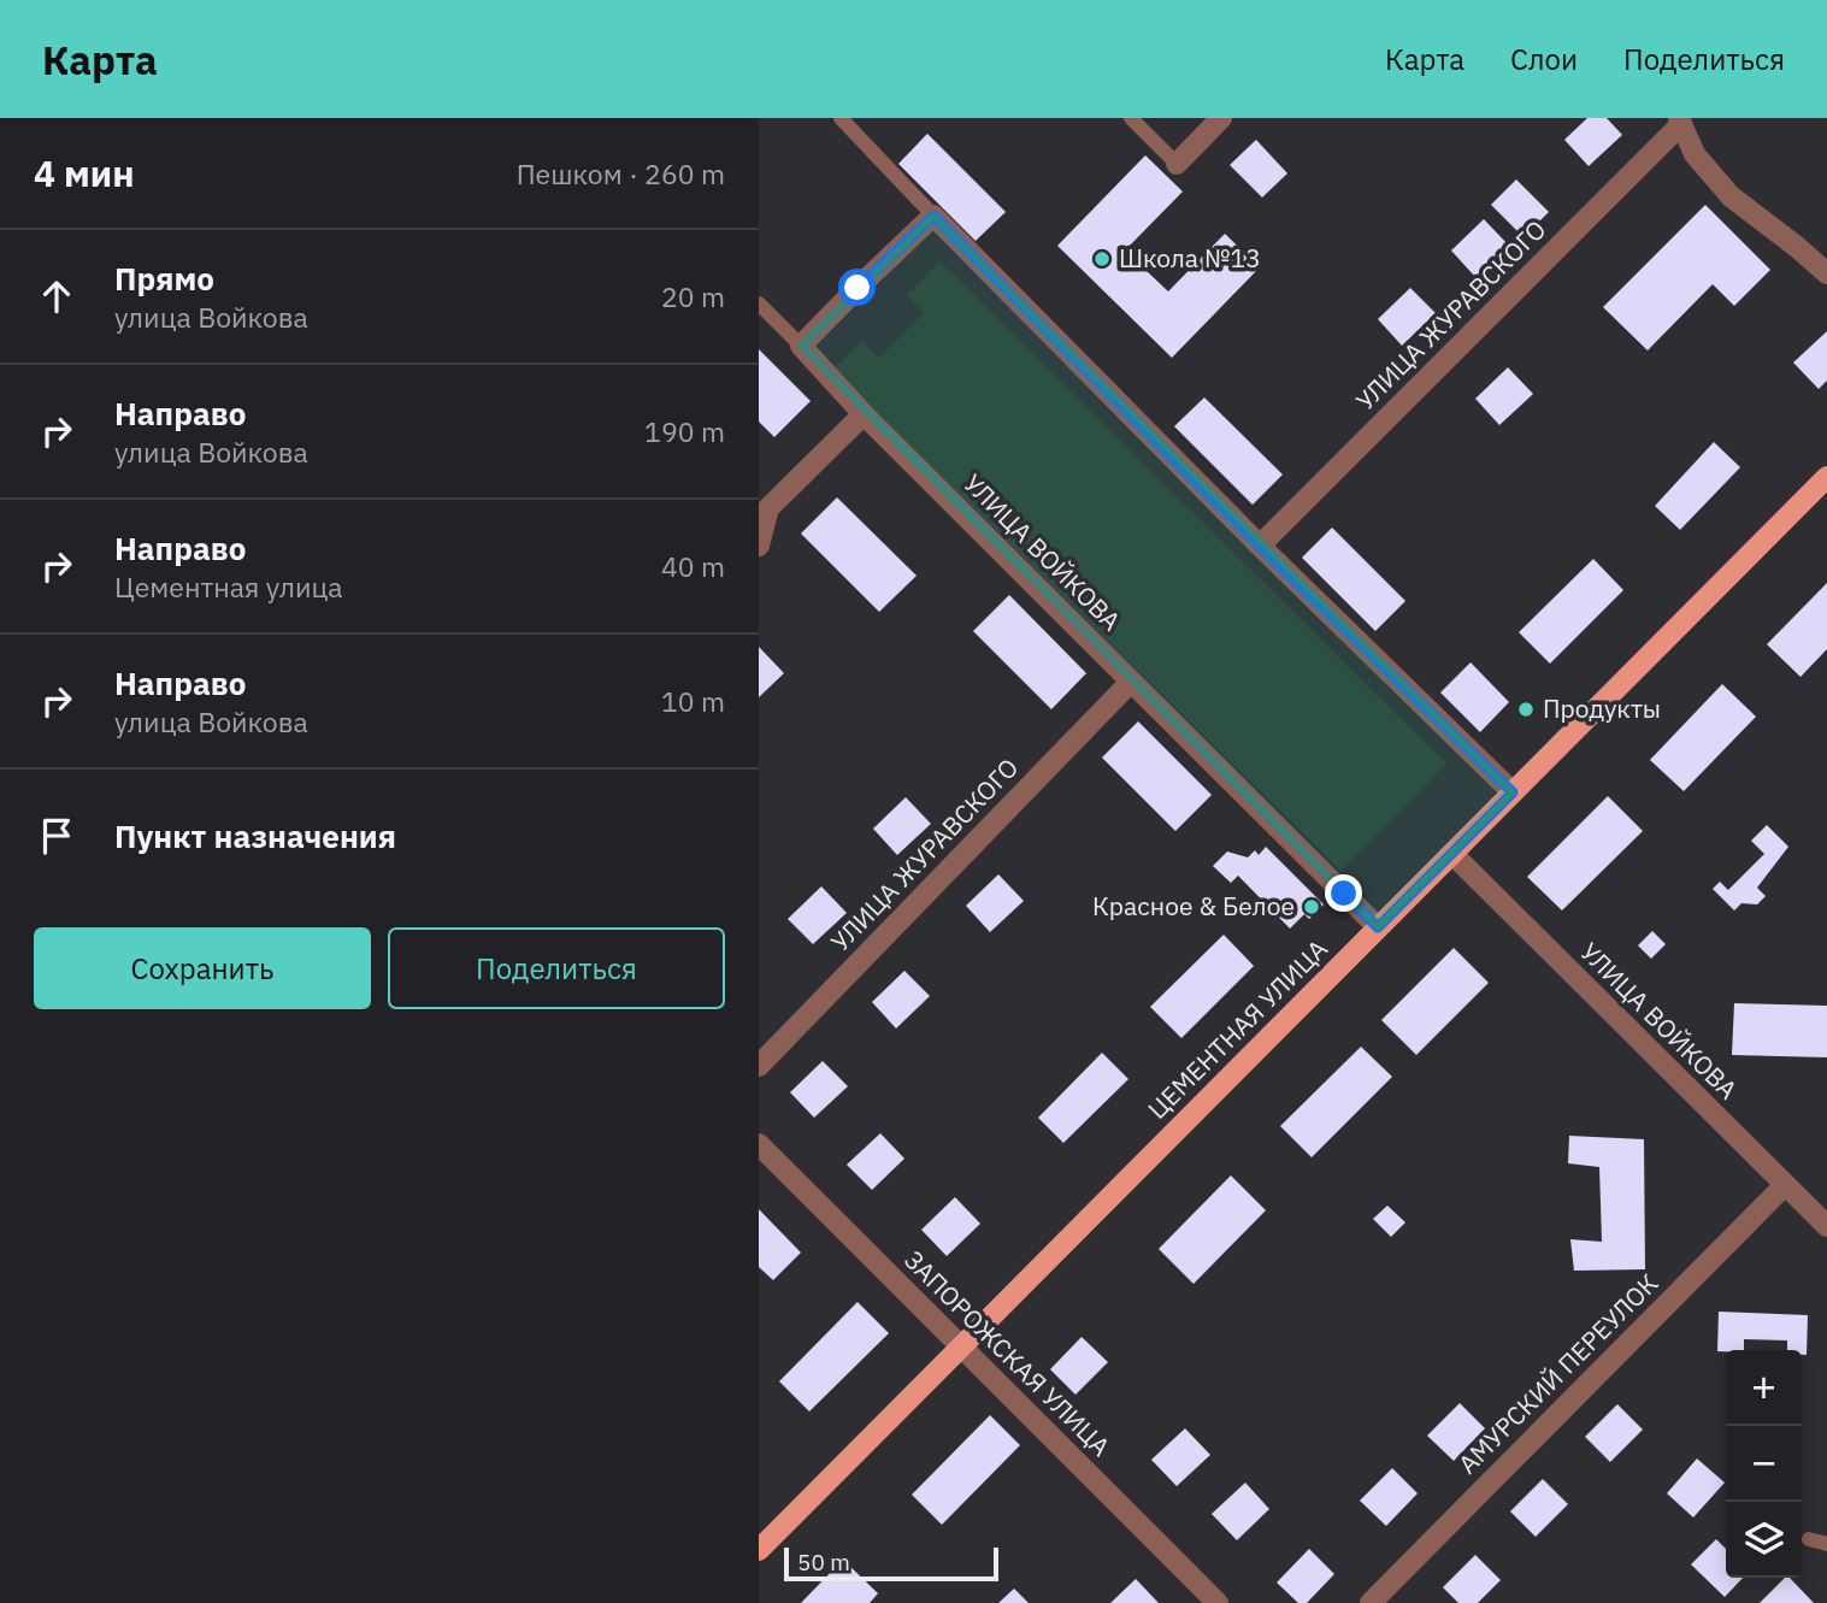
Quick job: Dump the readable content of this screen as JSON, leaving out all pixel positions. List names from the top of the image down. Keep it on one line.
{"streets":{"main road":["ЦЕМЕНТНАЯ УЛИЦА"],"street":["УЛИЦА ЖУРАВСКОГО","УЛИЦА ВОЙКОВА","ЗАПОРОЖСКАЯ УЛИЦА","АМУРСКИЙ ПЕРЕУЛОК"]},"crossings":[["УЛИЦА ЖУРАВСКОГО","УЛИЦА ВОЙКОВА"],["УЛИЦА ВОЙКОВА","ЦЕМЕНТНАЯ УЛИЦА"],["УЛИЦА ВОЙКОВА","АМУРСКИЙ ПЕРЕУЛОК"],["ЦЕМЕНТНАЯ УЛИЦА","ЗАПОРОЖСКАЯ УЛИЦА"]],"places":["Школа №13","Продукты","Красное & Белое"],"scale_bar":"50 m","page":{"header":"Карта","nav":["Карта","Слои","Поделиться"],"heading":["4 мин","Пешком · 260 m"],"list":[["Прямо","улица Войкова","20 m"],["Направо","улица Войкова","190 m"],["Направо","Цементная улица","40 m"],["Направо","улица Войкова","10 m"],"Пункт назначения"],"buttons":["Сохранить","Поделиться"],"map_buttons":["+","−"],"scale":"50 m"}}
